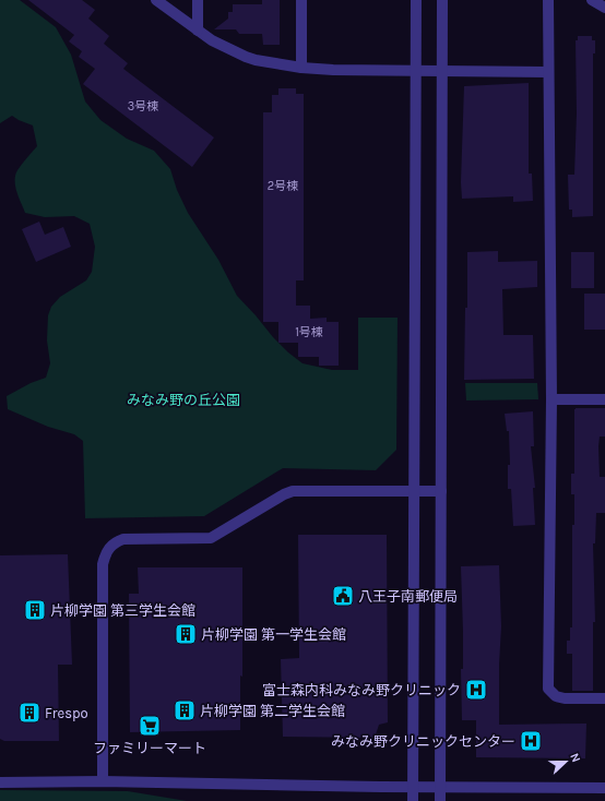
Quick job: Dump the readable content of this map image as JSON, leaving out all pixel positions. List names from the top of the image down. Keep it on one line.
{"parks":["みなみ野の丘公園"],"places":{"public building":["八王子南郵便局"],"building":["片柳学園 第三学生会館","片柳学園 第一学生会館","片柳学園 第二学生会館","Frespo"],"hospital":["富士森内科みなみ野クリニック","みなみ野クリニックセンター"],"supermarket":["ファミリーマート"]},"house_numbers":["3号棟","2号棟","1号棟"],"north":"right"}
